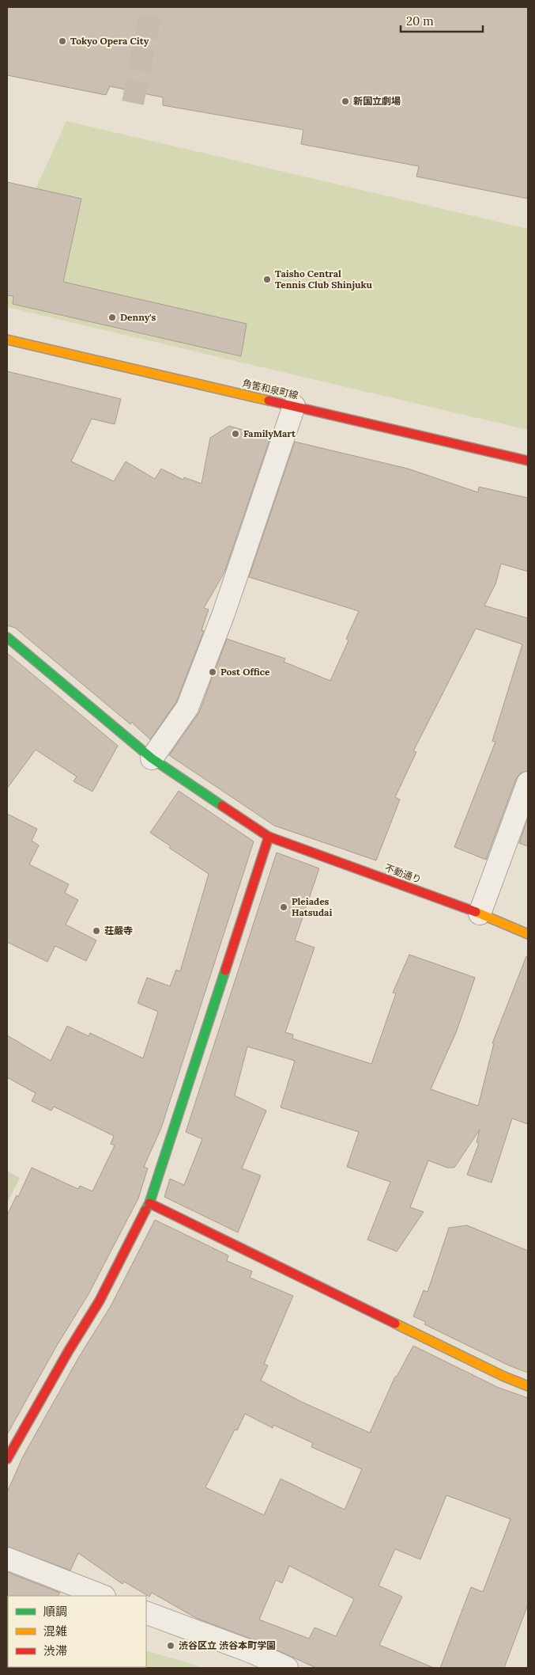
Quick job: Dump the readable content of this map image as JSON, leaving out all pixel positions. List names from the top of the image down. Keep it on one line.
{"streets":{"street":["角筈和泉町線","不動通り"]},"places":["Tokyo Opera City","新国立劇場","Taisho Central Tennis Club Shinjuku","Denny's","FamilyMart","Post Office","Pleiades Hatsudai","荘嚴寺","渋谷区立 渋谷本町学園"],"legend":["順調","混雑","渋滞"],"scale_bar":"20 m"}
